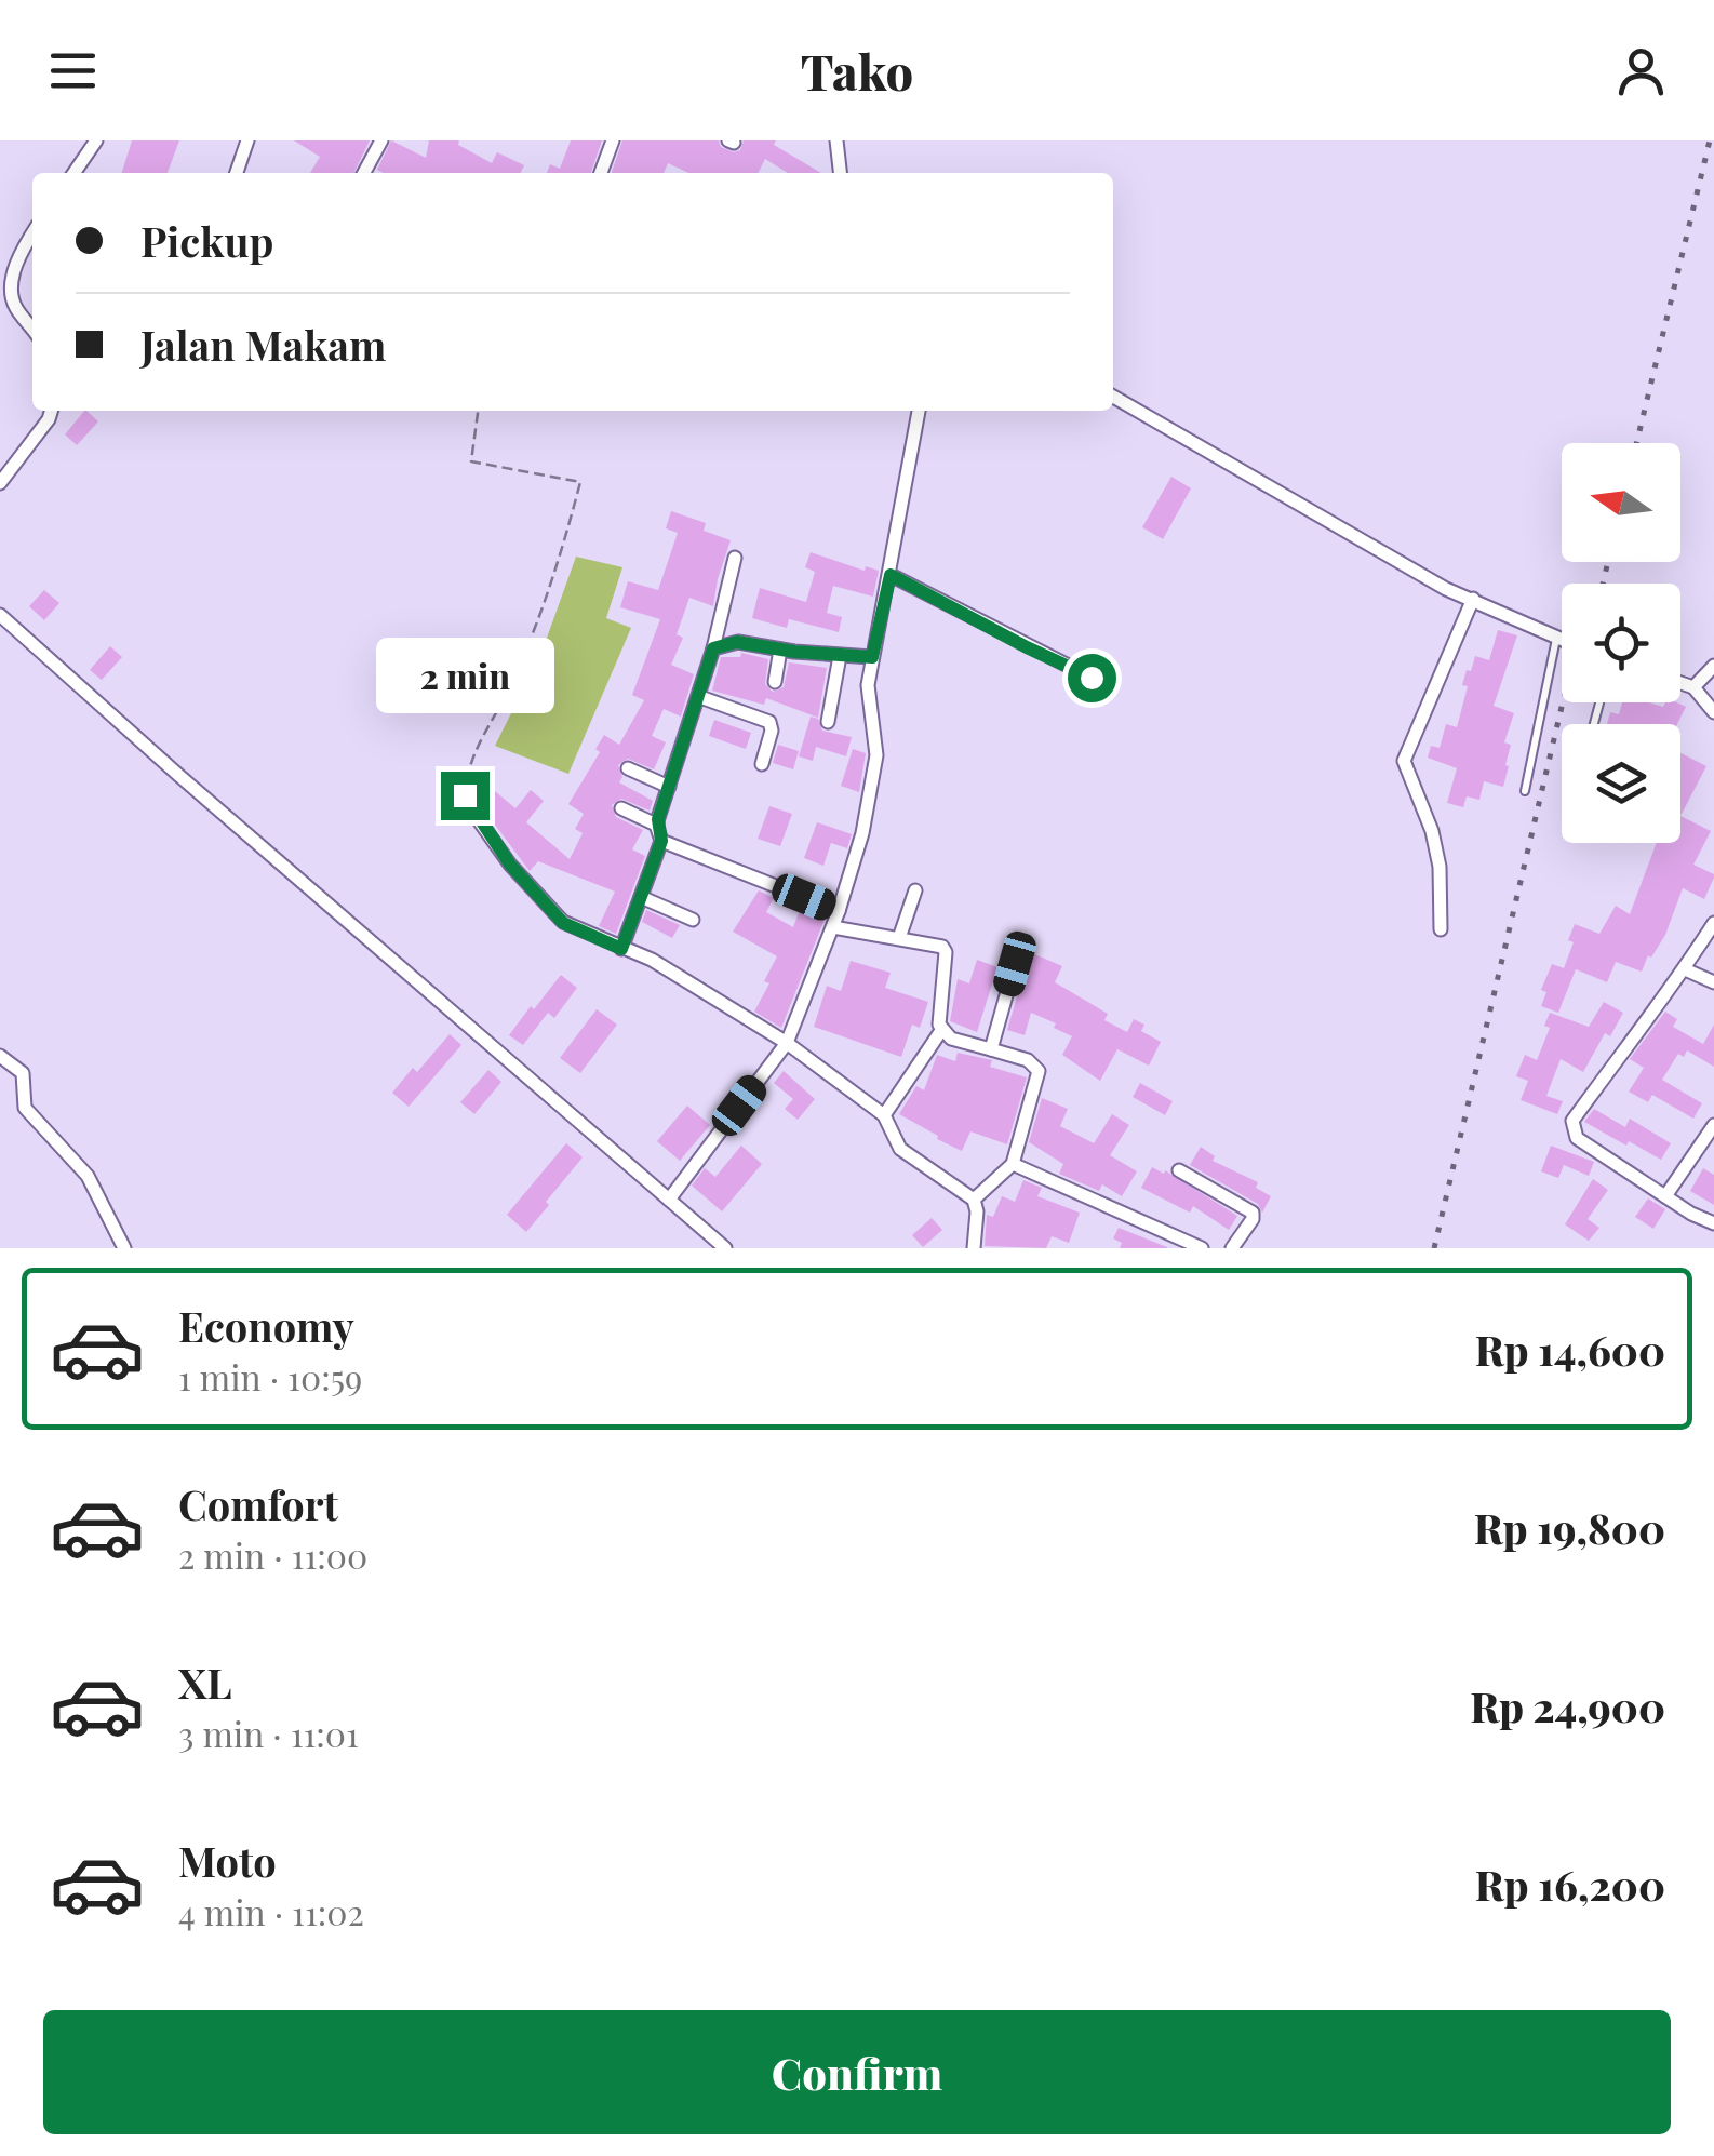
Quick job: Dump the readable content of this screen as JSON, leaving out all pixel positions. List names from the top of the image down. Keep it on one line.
{"north":"left","page":{"header":"Tako","banner":["Pickup","Jalan Makam"],"bubble":"2 min","list":[{"name":"Economy","note":"1 min · 10:59","value":"Rp 14,600"},{"name":"Comfort","note":"2 min · 11:00","value":"Rp 19,800"},{"name":"XL","note":"3 min · 11:01","value":"Rp 24,900"},{"name":"Moto","note":"4 min · 11:02","value":"Rp 16,200"}],"buttons":"Confirm"}}
